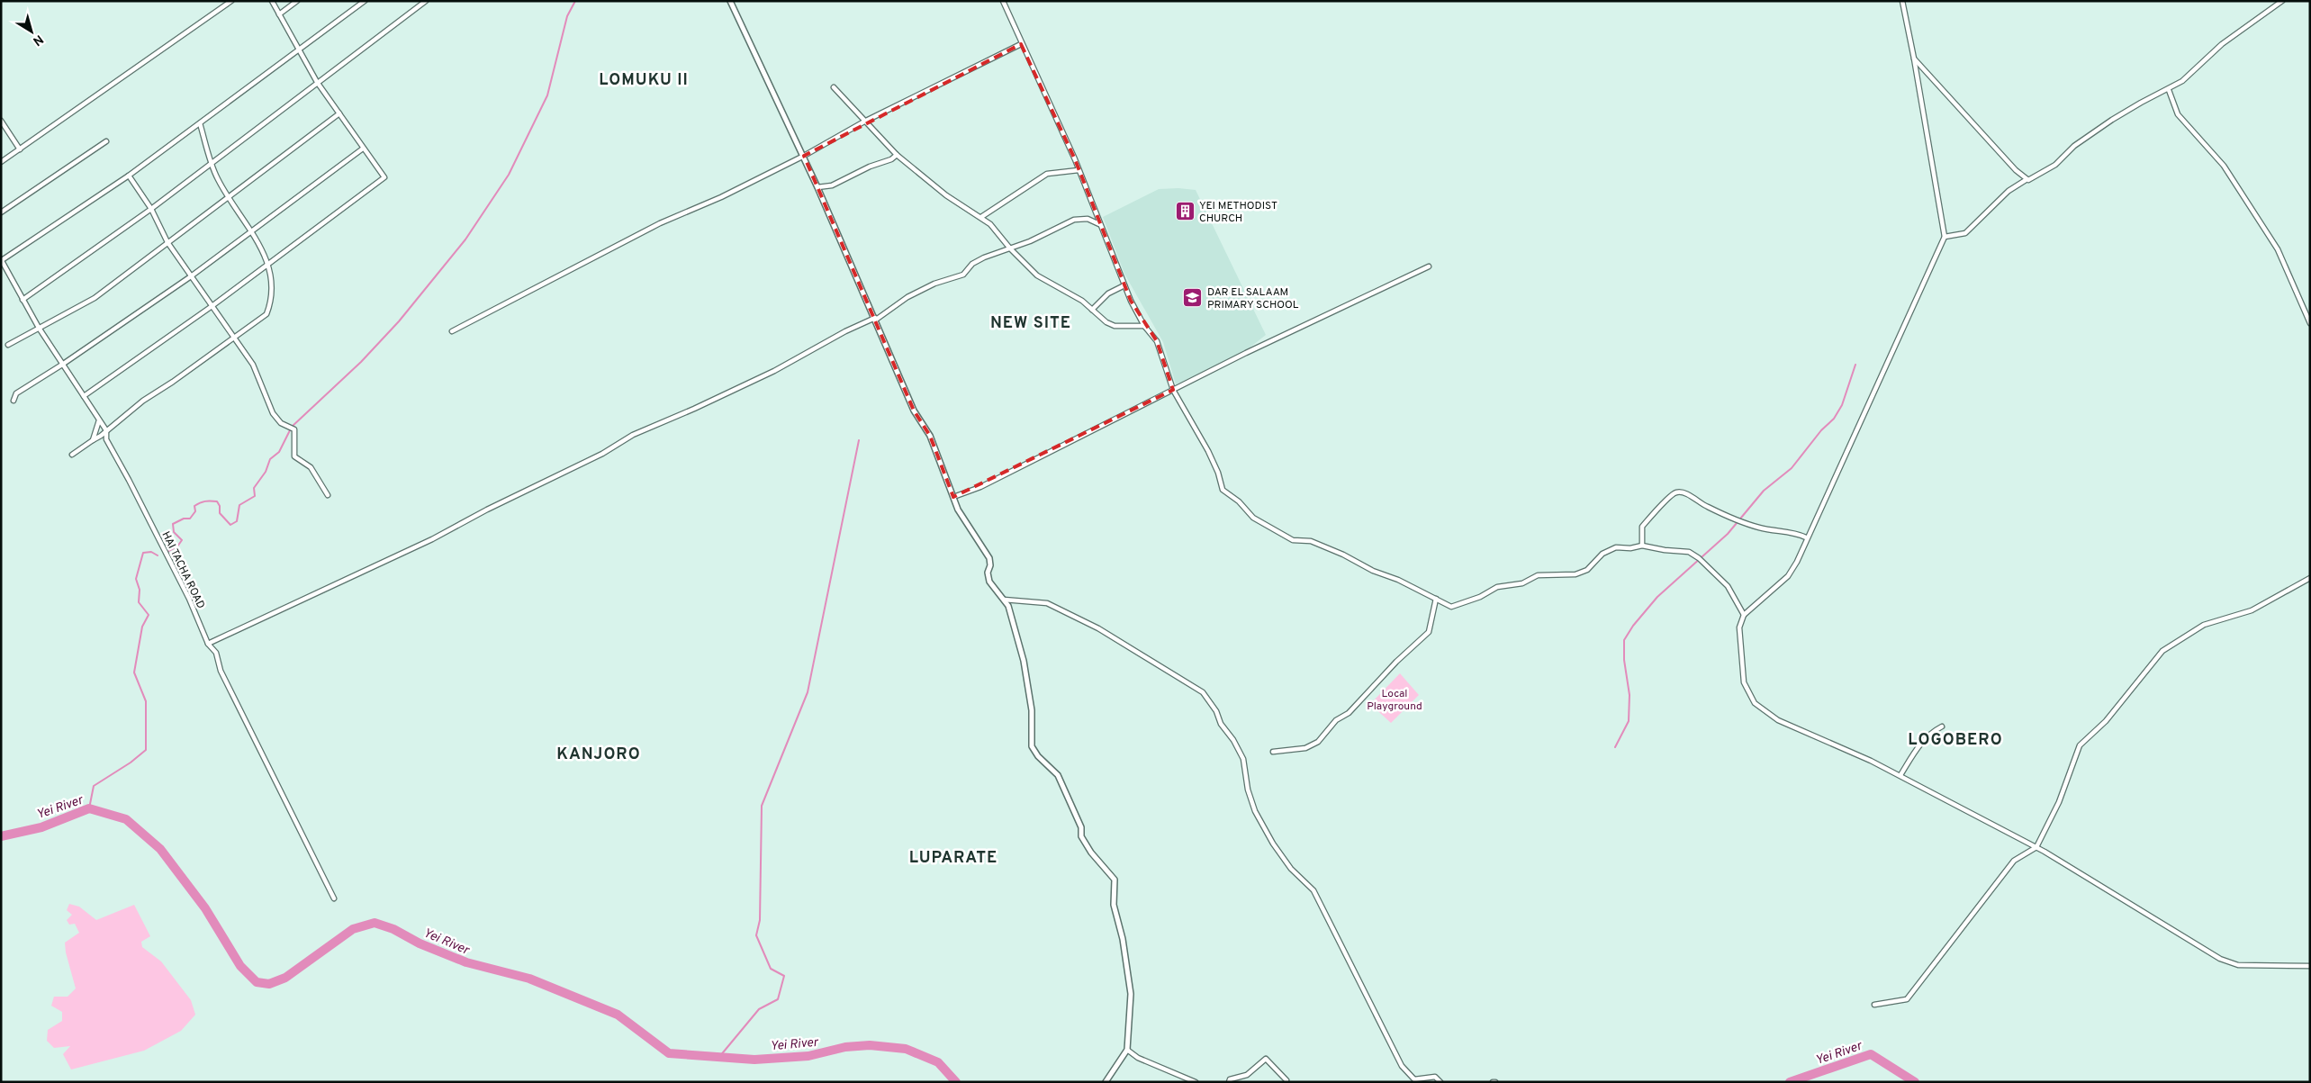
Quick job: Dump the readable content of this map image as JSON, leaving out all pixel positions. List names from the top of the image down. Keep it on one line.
{"streets":{"street":["HAI TACHA ROAD"]},"districts":["LOMUKU II","NEW SITE","LOGOBERO","KANJORO","LUPARATE"],"water":["Yei River"],"parks":["Local Playground"],"places":{"building":["YEI METHODIST CHURCH"],"school or university":["DAR EL SALAAM PRIMARY SCHOOL"]},"north":"bottom right"}
